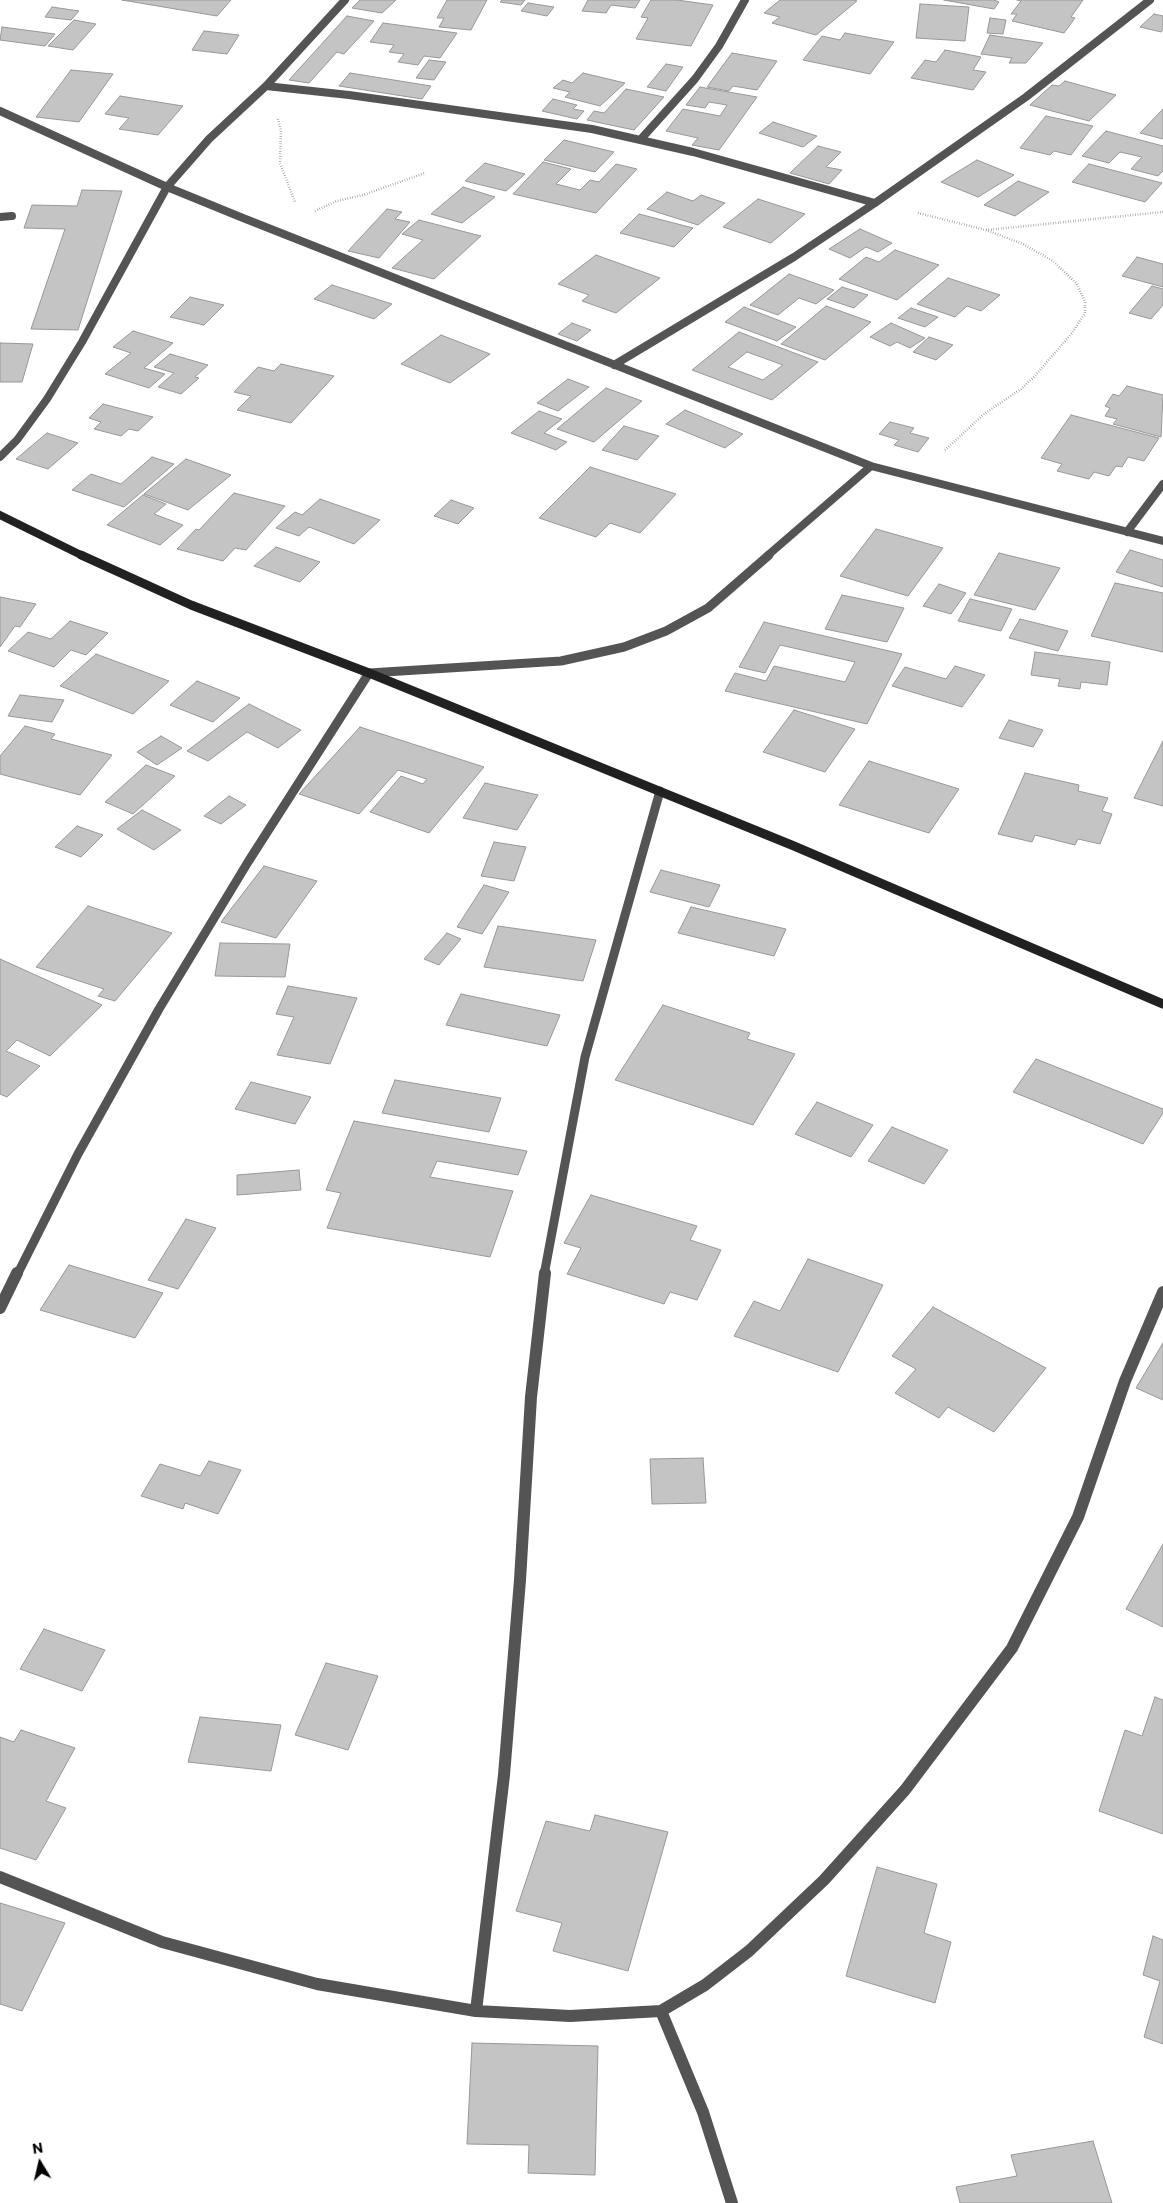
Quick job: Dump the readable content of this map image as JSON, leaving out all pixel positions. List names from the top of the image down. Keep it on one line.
{"north":"top"}
